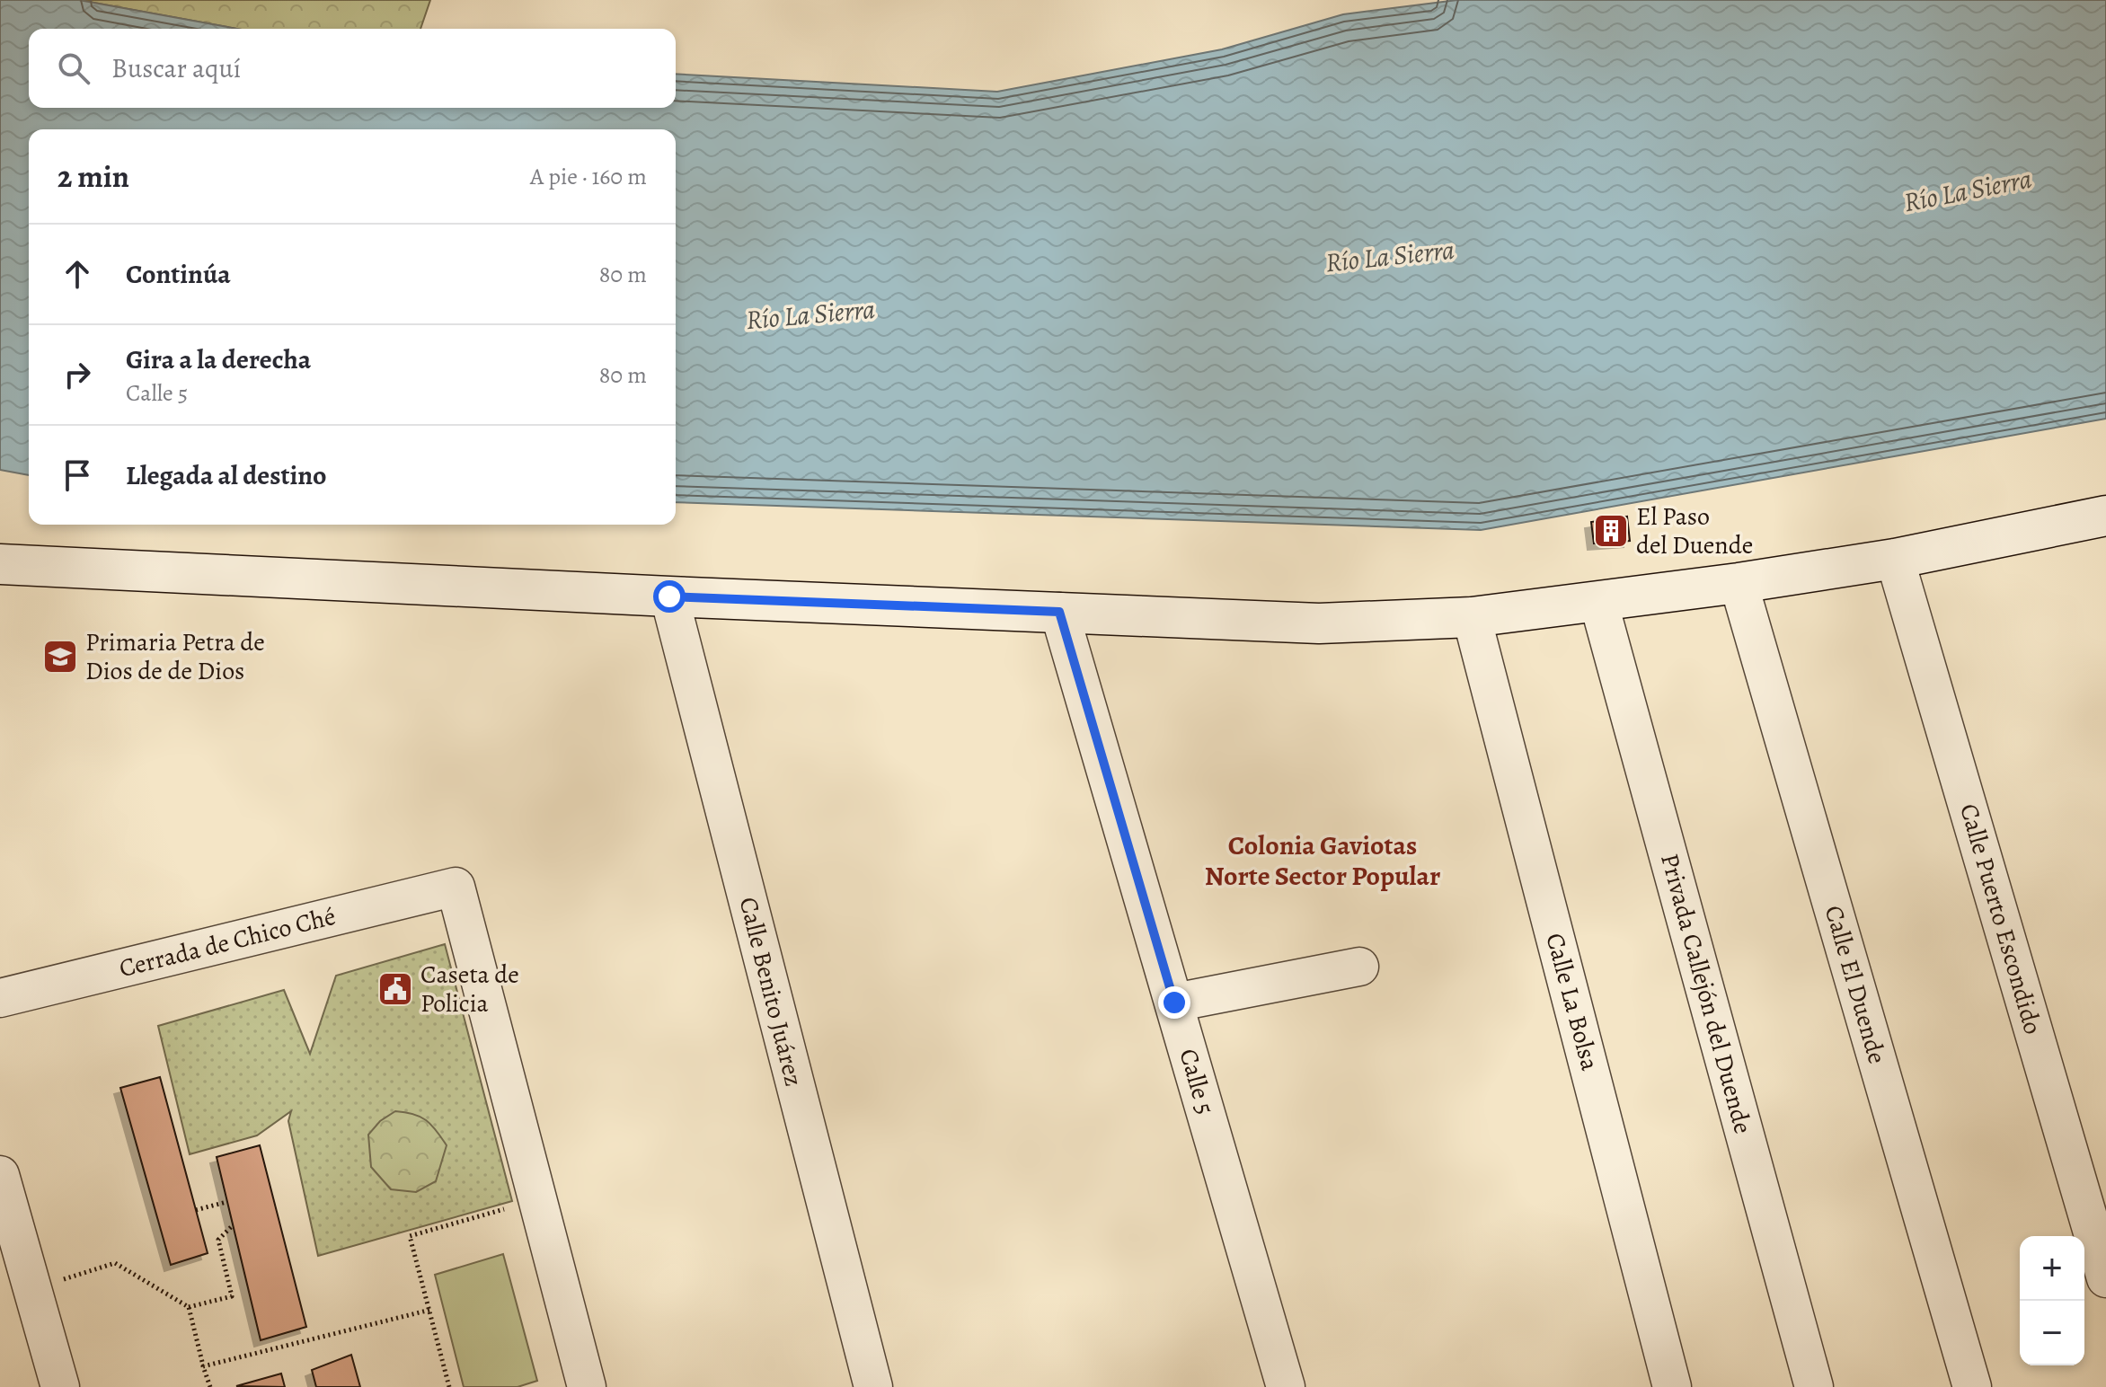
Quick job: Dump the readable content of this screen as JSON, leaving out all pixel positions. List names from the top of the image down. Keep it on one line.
{"streets":{"street":["Calle Puerto Escondido","Cerrada de Chico Ché","Calle El Duende","Calle Benito Juárez","Privada Callejón del Duende","Calle La Bolsa","Calle 5"]},"districts":["Colonia Gaviotas Norte Sector Popular"],"water":["Río La Sierra"],"places":{"building":["El Paso del Duende"],"school or university":["Primaria Petra de Dios de de Dios"],"public building":["Caseta de Policia"]},"page":{"search":"Buscar aquí","heading":["2 min","A pie · 160 m"],"list":[["Continúa","80 m"],["Gira a la derecha","Calle 5","80 m"],"Llegada al destino"],"map_buttons":["+","−"]}}
